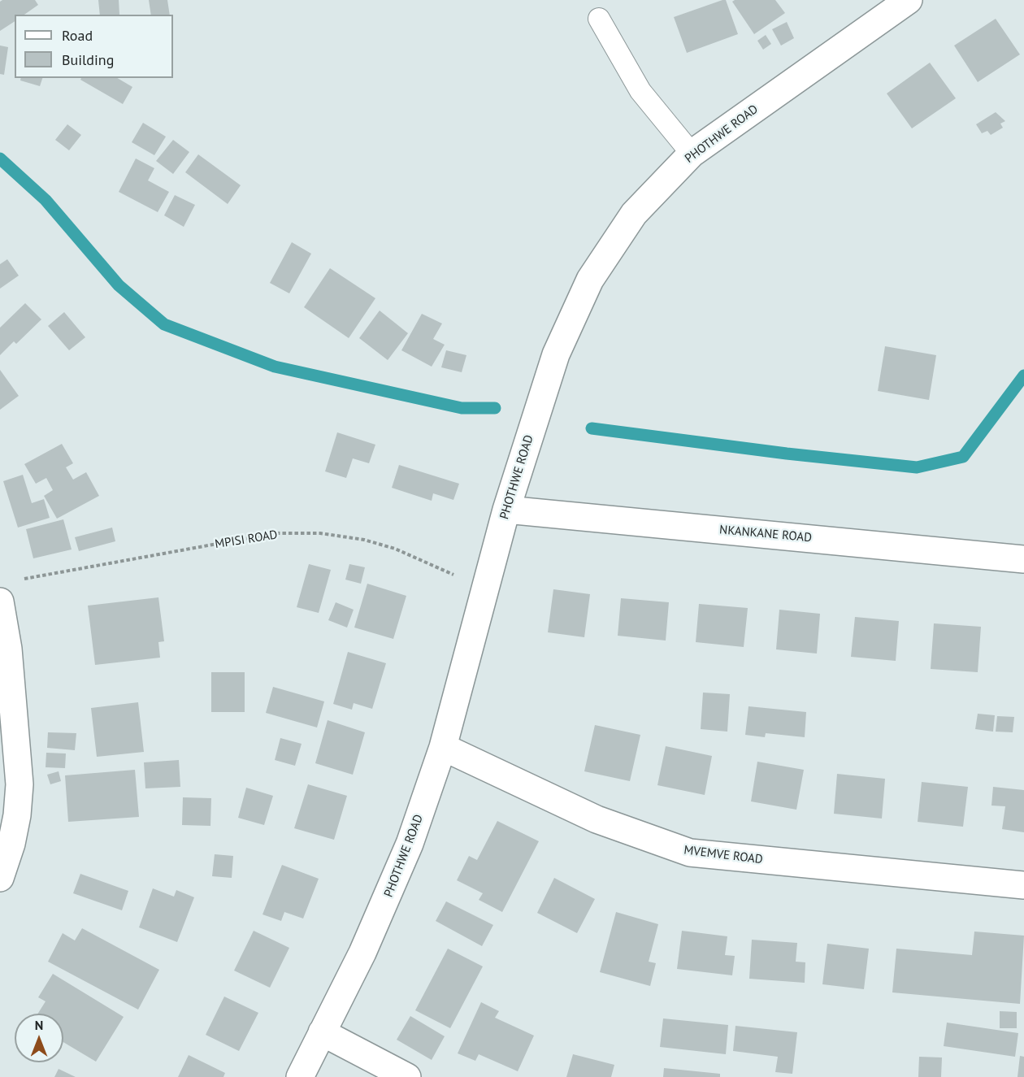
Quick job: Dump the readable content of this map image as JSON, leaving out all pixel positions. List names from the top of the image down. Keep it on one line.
{"streets":{"street":["PHOTHWE ROAD","NKANKANE ROAD","MVEMVE ROAD"],"path":["MPISI ROAD"]},"crossings":[["PHOTHWE ROAD","NKANKANE ROAD"],["PHOTHWE ROAD","MPISI ROAD"],["PHOTHWE ROAD","MVEMVE ROAD"]],"legend":["Road","Building"],"north":"top"}
